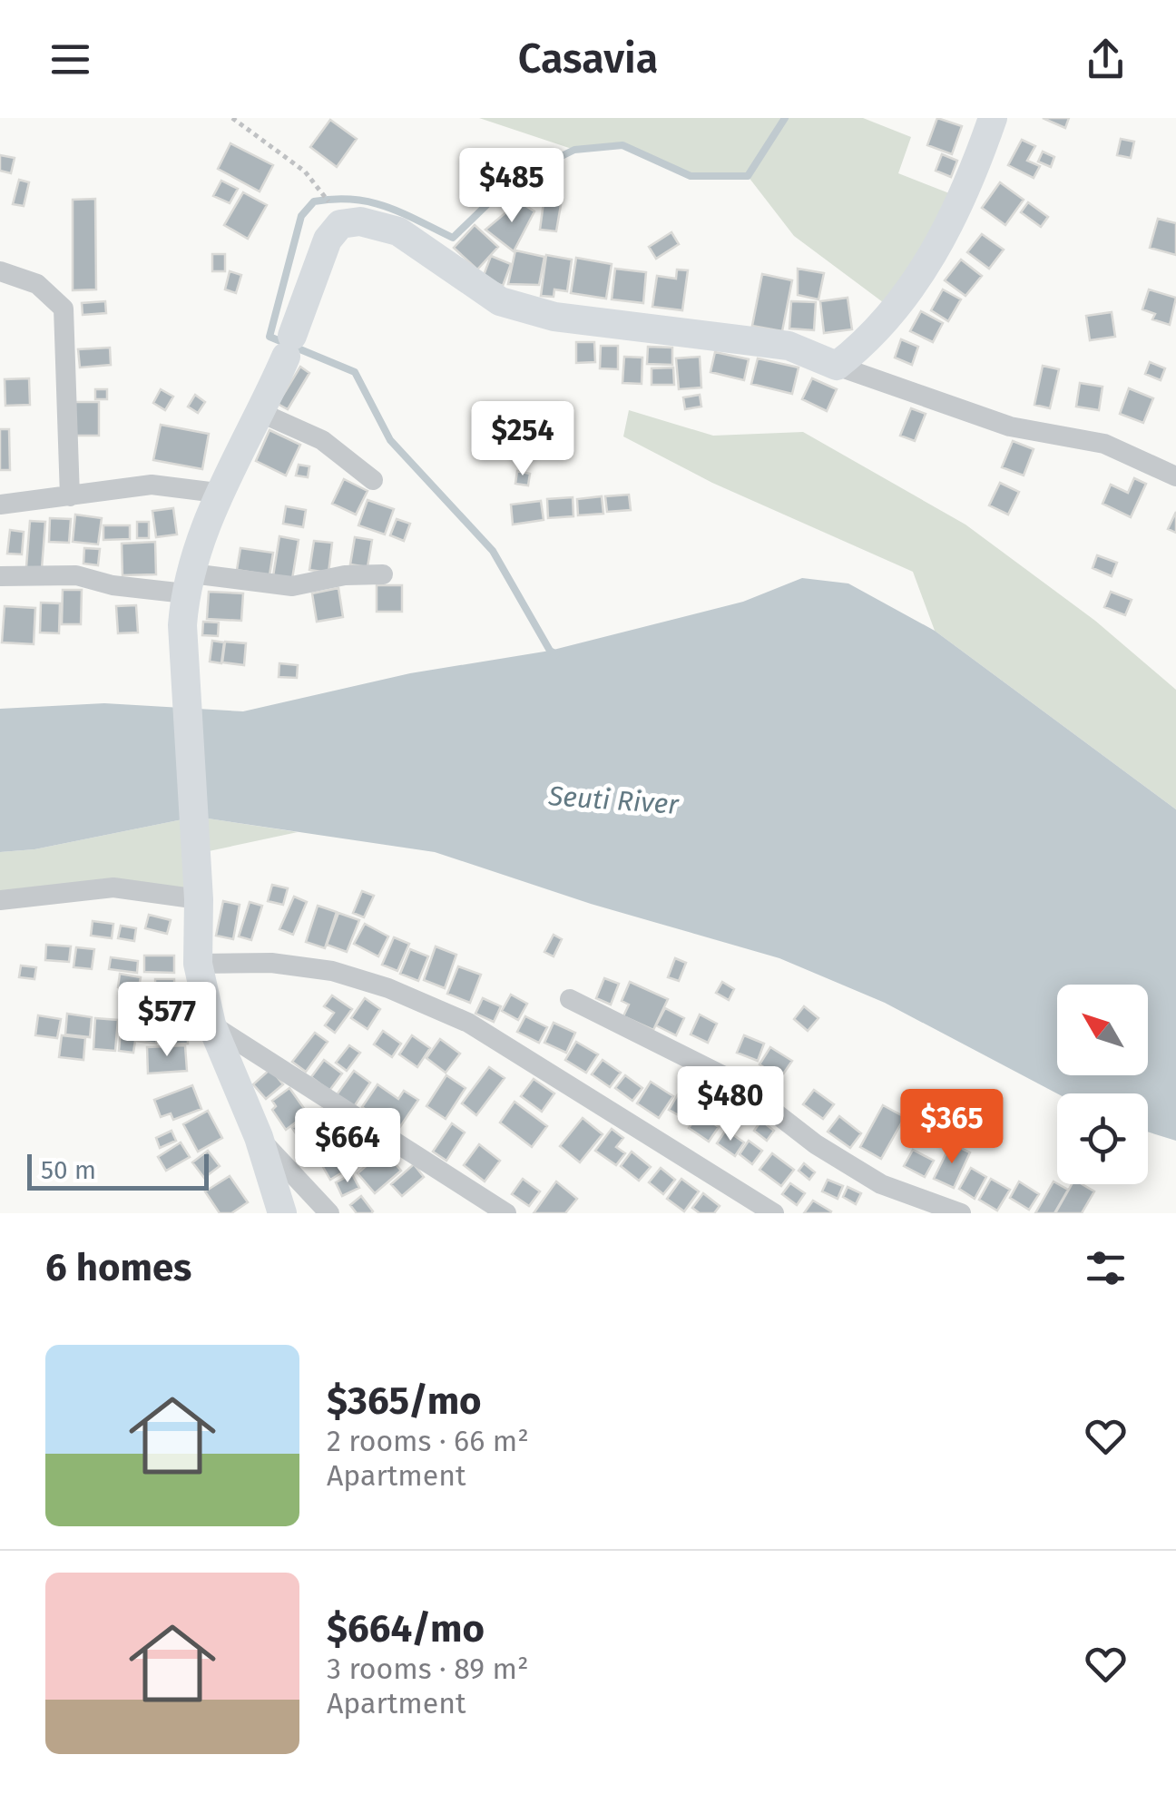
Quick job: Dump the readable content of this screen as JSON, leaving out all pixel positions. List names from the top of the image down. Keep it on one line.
{"water":["Seuti River"],"scale_bar":"50 m","north":"top left","page":{"header":"Casavia","price":["$485","$254","$577","$480","$365","$664"],"scale":"50 m","heading":"6 homes","list":[{"name":"$365/mo","note":"2 rooms · 66 m² · Apartment"},{"name":"$664/mo","note":"3 rooms · 89 m² · Apartment"}]}}
